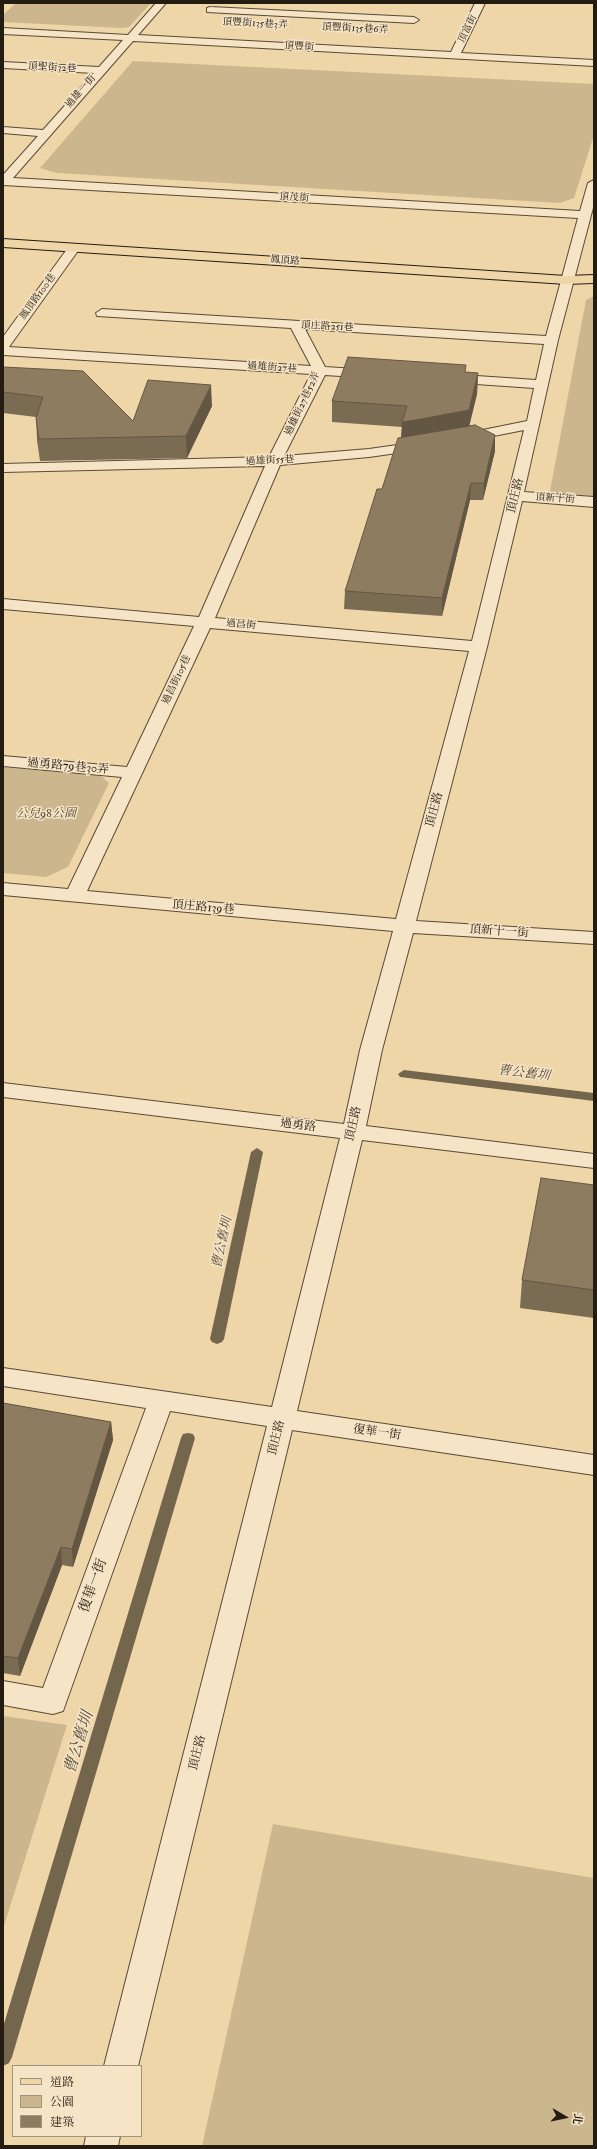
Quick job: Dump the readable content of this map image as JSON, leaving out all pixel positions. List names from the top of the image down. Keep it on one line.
{"streets":{"main road":["鳳頂路"],"street":["頂富街","頂豐街","頂聖街32巷","過雄一街","頂茂街","鳳頂路100巷","頂庄路251巷","過雄街27巷","過雄街27巷52弄","過雄街55巷","頂庄路","頂新十街","過昌街","過昌街105巷","過勇路79巷30弄","頂庄路139巷","頂新十一街","過勇路","復華一街"]},"crossings":[["頂富街","頂豐街"],["頂豐街","過雄一街"],["頂聖街32巷","過雄一街"],["過雄一街","頂茂街"],["頂茂街","頂庄路"],["鳳頂路","鳳頂路100巷"],["鳳頂路","頂庄路"],["頂庄路251巷","過雄街27巷52弄"],["頂庄路251巷","頂庄路"],["過雄街27巷","過雄街27巷52弄"],["過雄街27巷52弄","過雄街55巷"],["過雄街27巷52弄","過昌街105巷"],["過雄街55巷","頂庄路"],["過雄街55巷","過昌街105巷"],["頂庄路","頂新十街"],["頂庄路","過昌街"],["頂庄路","頂庄路139巷"],["頂庄路","頂新十一街"],["頂庄路","過勇路"],["頂庄路","復華一街"],["過昌街","過昌街105巷"],["過昌街105巷","過勇路79巷30弄"],["過昌街105巷","頂庄路139巷"],["頂庄路139巷","頂新十一街"]],"water":["曹公舊圳"],"parks":["公兒98公園"],"legend":["道路","公園","建築"],"north":"right"}
